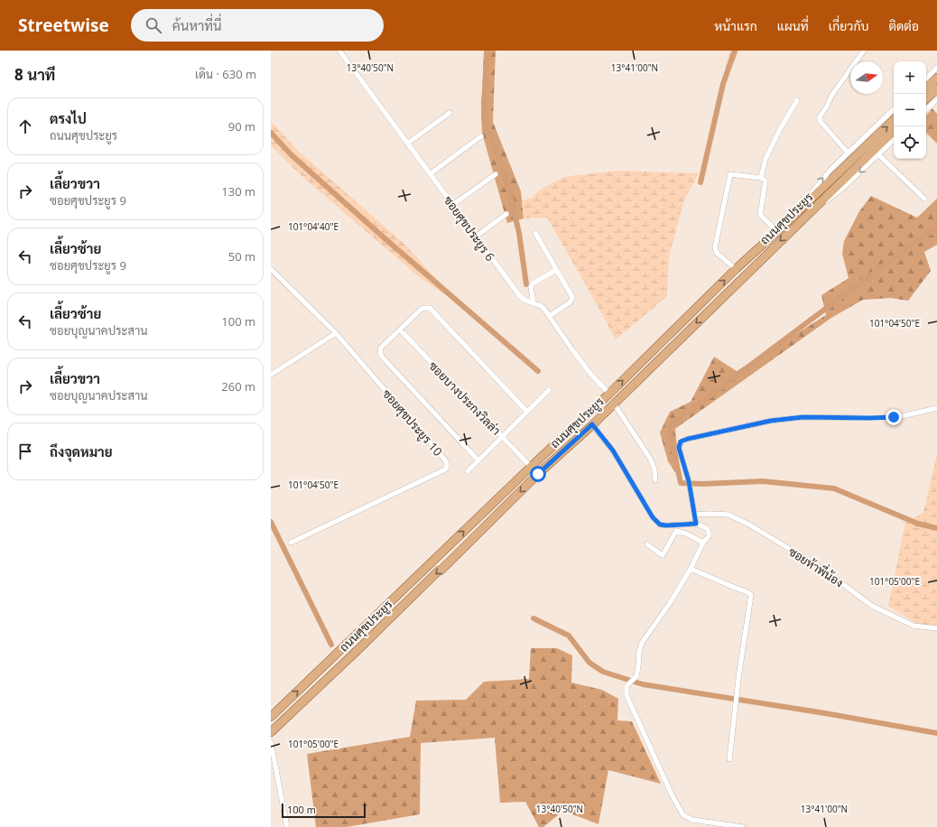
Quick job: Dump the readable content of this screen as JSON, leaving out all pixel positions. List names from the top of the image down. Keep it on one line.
{"streets":{"main road":["ถนนศุขประยูร"],"street":["ซอยศุขประยูร 6","ซอยบางประกงวิลล่า","ซอยศุขประยูร 10","ซอยห้าพี่น้อง"]},"crossings":[["ถนนศุขประยูร","ซอยศุขประยูร 6"],["ถนนศุขประยูร","ซอยบางประกงวิลล่า"]],"scale_bar":"100 m","north":"right","page":{"header":"Streetwise","search":"ค้นหาที่นี่","nav":["หน้าแรก","แผนที่","เกี่ยวกับ","ติดต่อ"],"heading":["8 นาที","เดิน · 630 m"],"map_buttons":["+","−"],"list":[["ตรงไป","ถนนศุขประยูร","90 m"],["เลี้ยวขวา","ซอยศุขประยูร 9","130 m"],["เลี้ยวซ้าย","ซอยศุขประยูร 9","50 m"],["เลี้ยวซ้าย","ซอยบุญนาคประสาน","100 m"],["เลี้ยวขวา","ซอยบุญนาคประสาน","260 m"],"ถึงจุดหมาย"],"scale":"100 m"},"coordinates":["13°40'50\"N","13°41'00\"N","101°04'40\"E","101°04'50\"E","101°05'00\"E"]}
